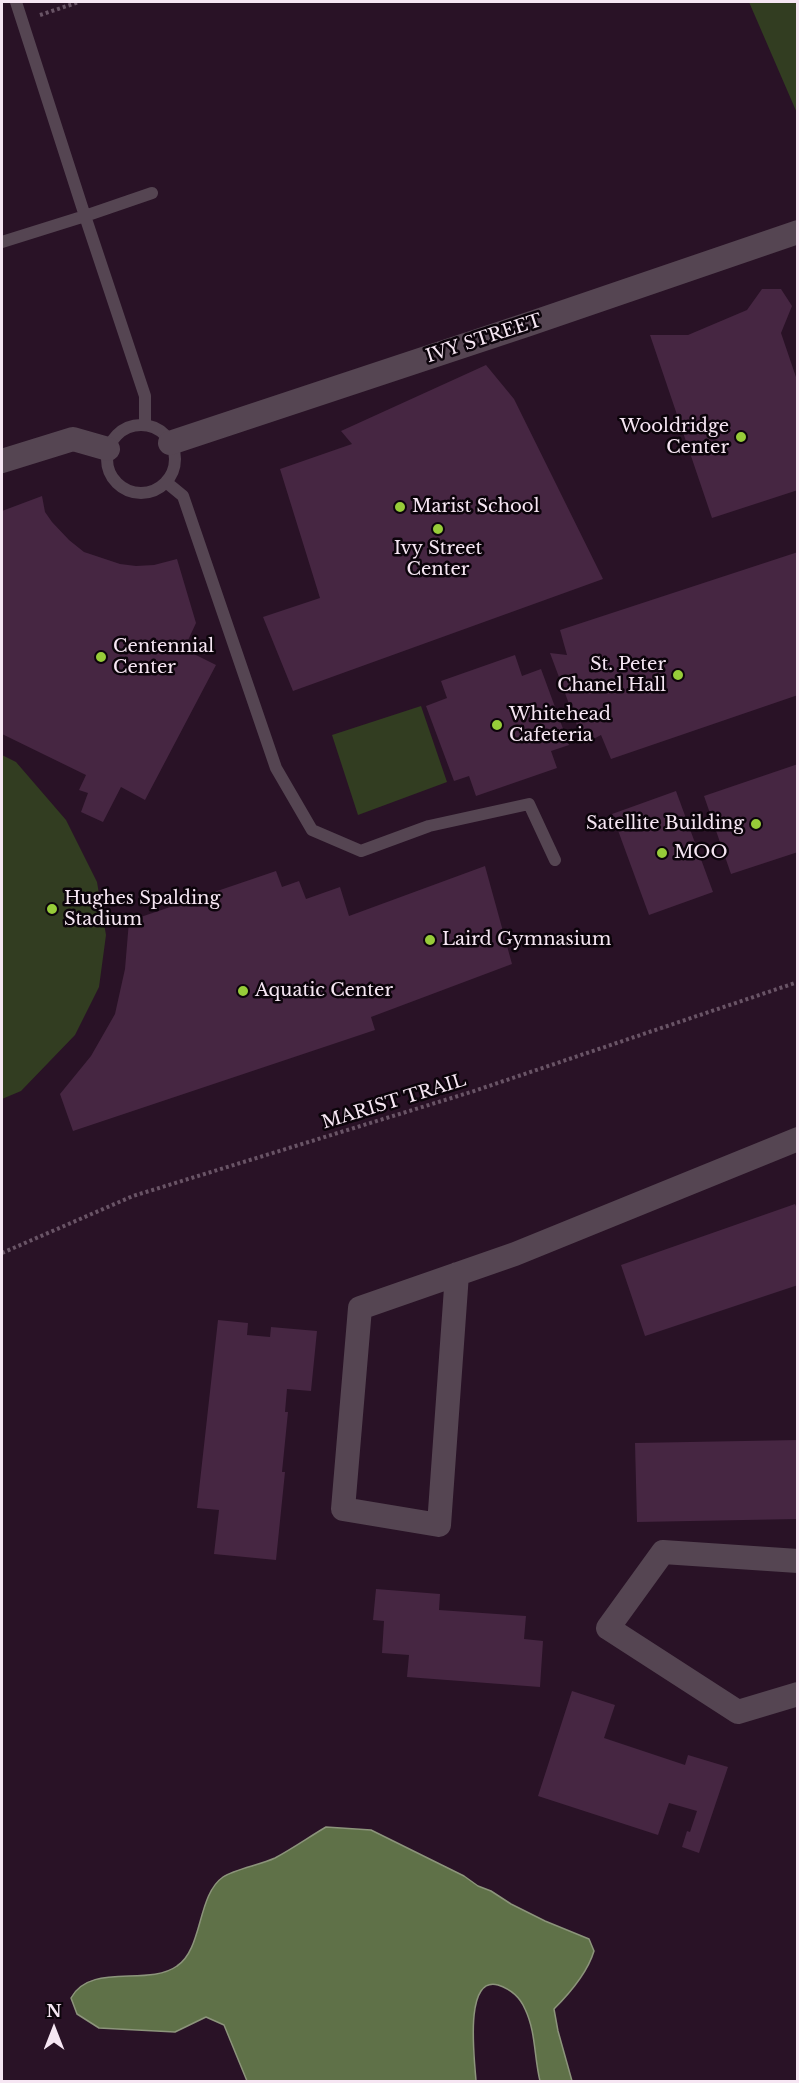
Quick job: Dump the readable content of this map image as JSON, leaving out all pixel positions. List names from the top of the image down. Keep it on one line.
{"streets":{"street":["IVY STREET"],"path":["MARIST TRAIL"]},"places":["Wooldridge Center","Marist School","Ivy Street Center","Centennial Center","St. Peter Chanel Hall","Whitehead Cafeteria","Satellite Building","MOO","Hughes Spalding Stadium","Laird Gymnasium","Aquatic Center"],"north":"top"}
